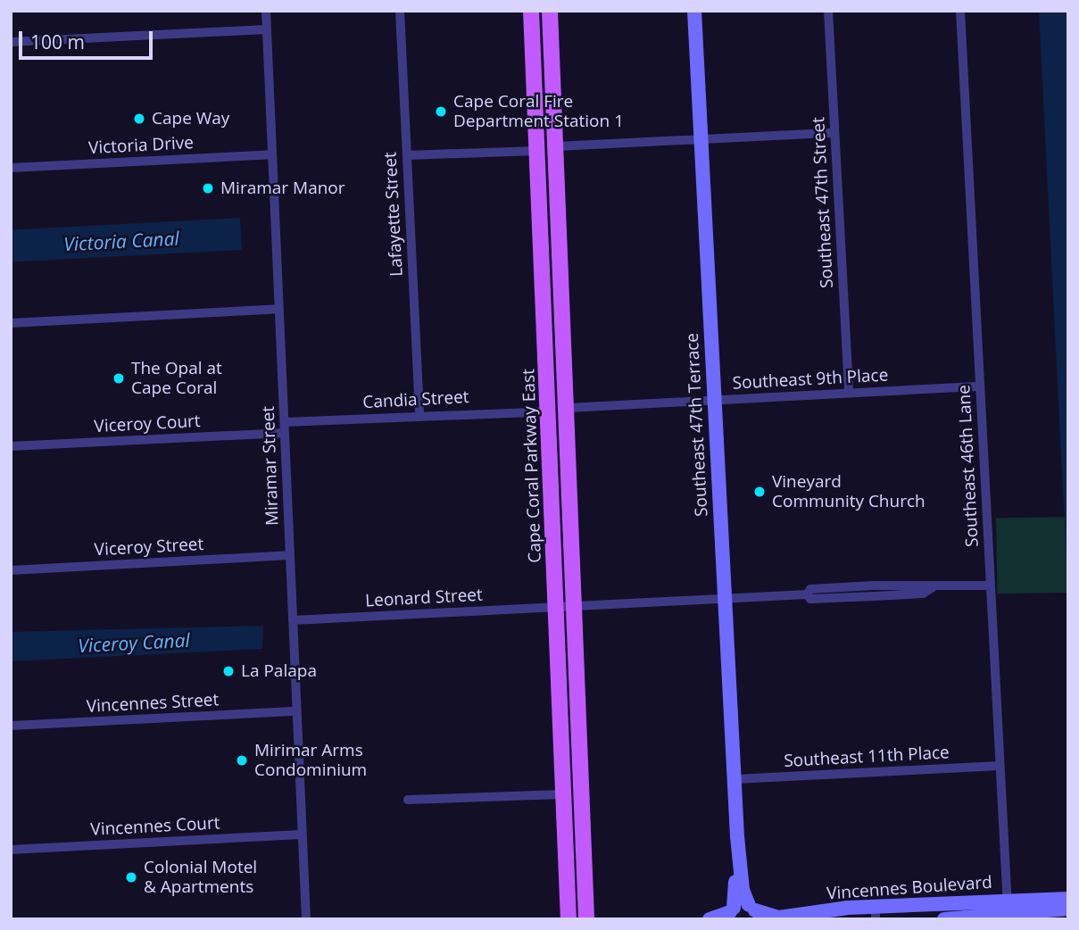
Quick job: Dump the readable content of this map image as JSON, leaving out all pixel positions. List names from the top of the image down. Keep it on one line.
{"streets":{"main road":["Cape Coral Parkway East"],"street":["Victoria Drive","Southeast 47th Street","Lafayette Street","Southeast 9th Place","Candia Street","Viceroy Court","Southeast 47th Terrace","Miramar Street","Southeast 46th Lane","Viceroy Street","Leonard Street","Vincennes Street","Southeast 11th Place","Vincennes Court","Vincennes Boulevard"]},"crossings":[["Victoria Drive","Miramar Street"],["Southeast 47th Street","Southeast 9th Place"],["Lafayette Street","Candia Street"],["Southeast 9th Place","Southeast 47th Terrace"],["Southeast 9th Place","Southeast 46th Lane"],["Candia Street","Viceroy Court"],["Candia Street","Miramar Street"],["Candia Street","Cape Coral Parkway East"],["Viceroy Court","Miramar Street"],["Southeast 47th Terrace","Leonard Street"],["Southeast 47th Terrace","Southeast 11th Place"],["Southeast 47th Terrace","Vincennes Boulevard"],["Miramar Street","Viceroy Street"],["Miramar Street","Leonard Street"],["Miramar Street","Vincennes Street"],["Miramar Street","Vincennes Court"],["Cape Coral Parkway East","Leonard Street"],["Southeast 46th Lane","Leonard Street"],["Southeast 46th Lane","Southeast 11th Place"],["Southeast 46th Lane","Vincennes Boulevard"]],"water":["Victoria Canal","Viceroy Canal"],"places":["Cape Coral Fire Department Station 1","Cape Way","Miramar Manor","The Opal at Cape Coral","Vineyard Community Church","La Palapa","Mirimar Arms Condominium","Colonial Motel & Apartments"],"scale_bar":"100 m"}
